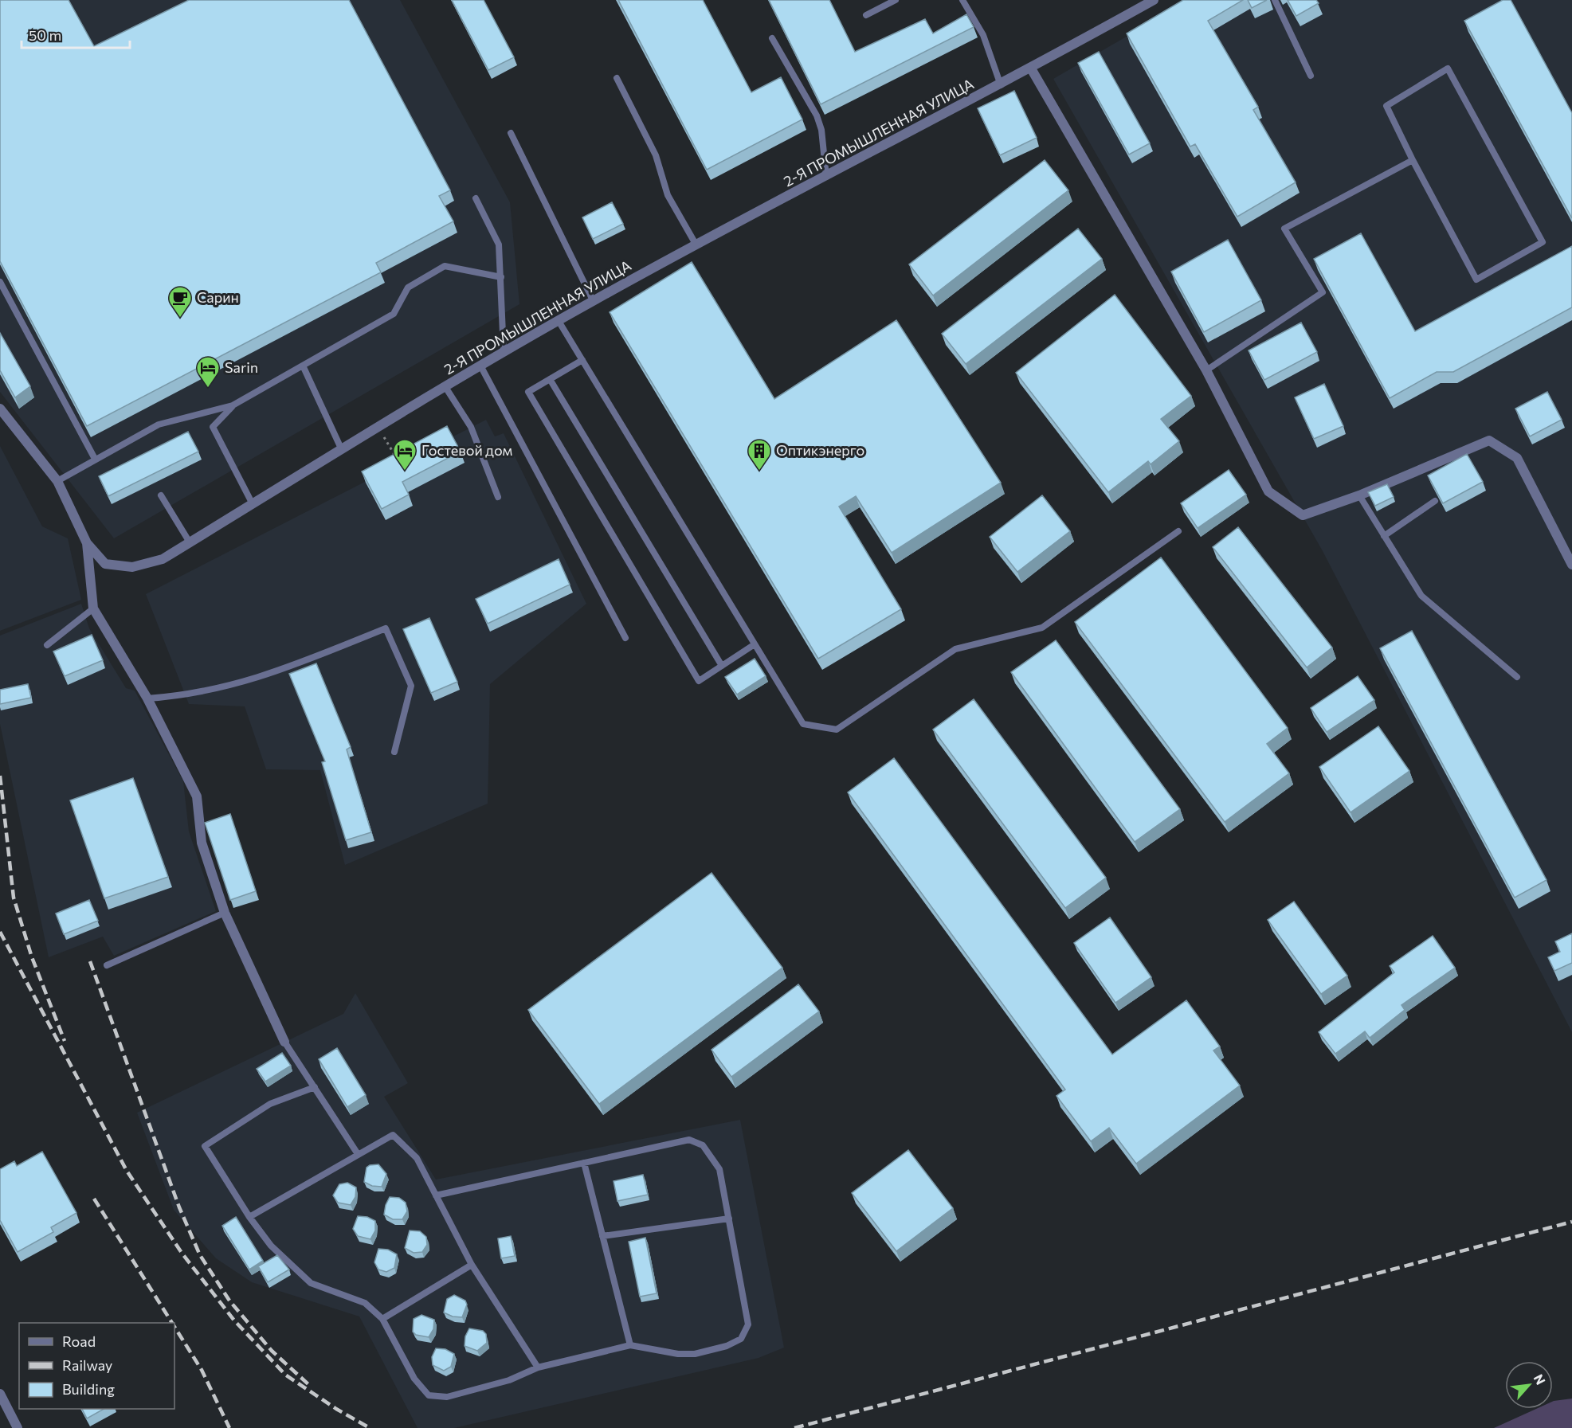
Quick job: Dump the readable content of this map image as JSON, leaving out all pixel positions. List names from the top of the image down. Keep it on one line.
{"streets":{"street":["2-Я ПРОМЫШЛЕННАЯ УЛИЦА"]},"places":{"cafe":["Сарин"],"hotel":["Sarin","Гостевой дом"],"building":["Оптикэнерго"]},"legend":["Road","Railway","Building"],"scale_bar":"50 m","north":"top right"}
